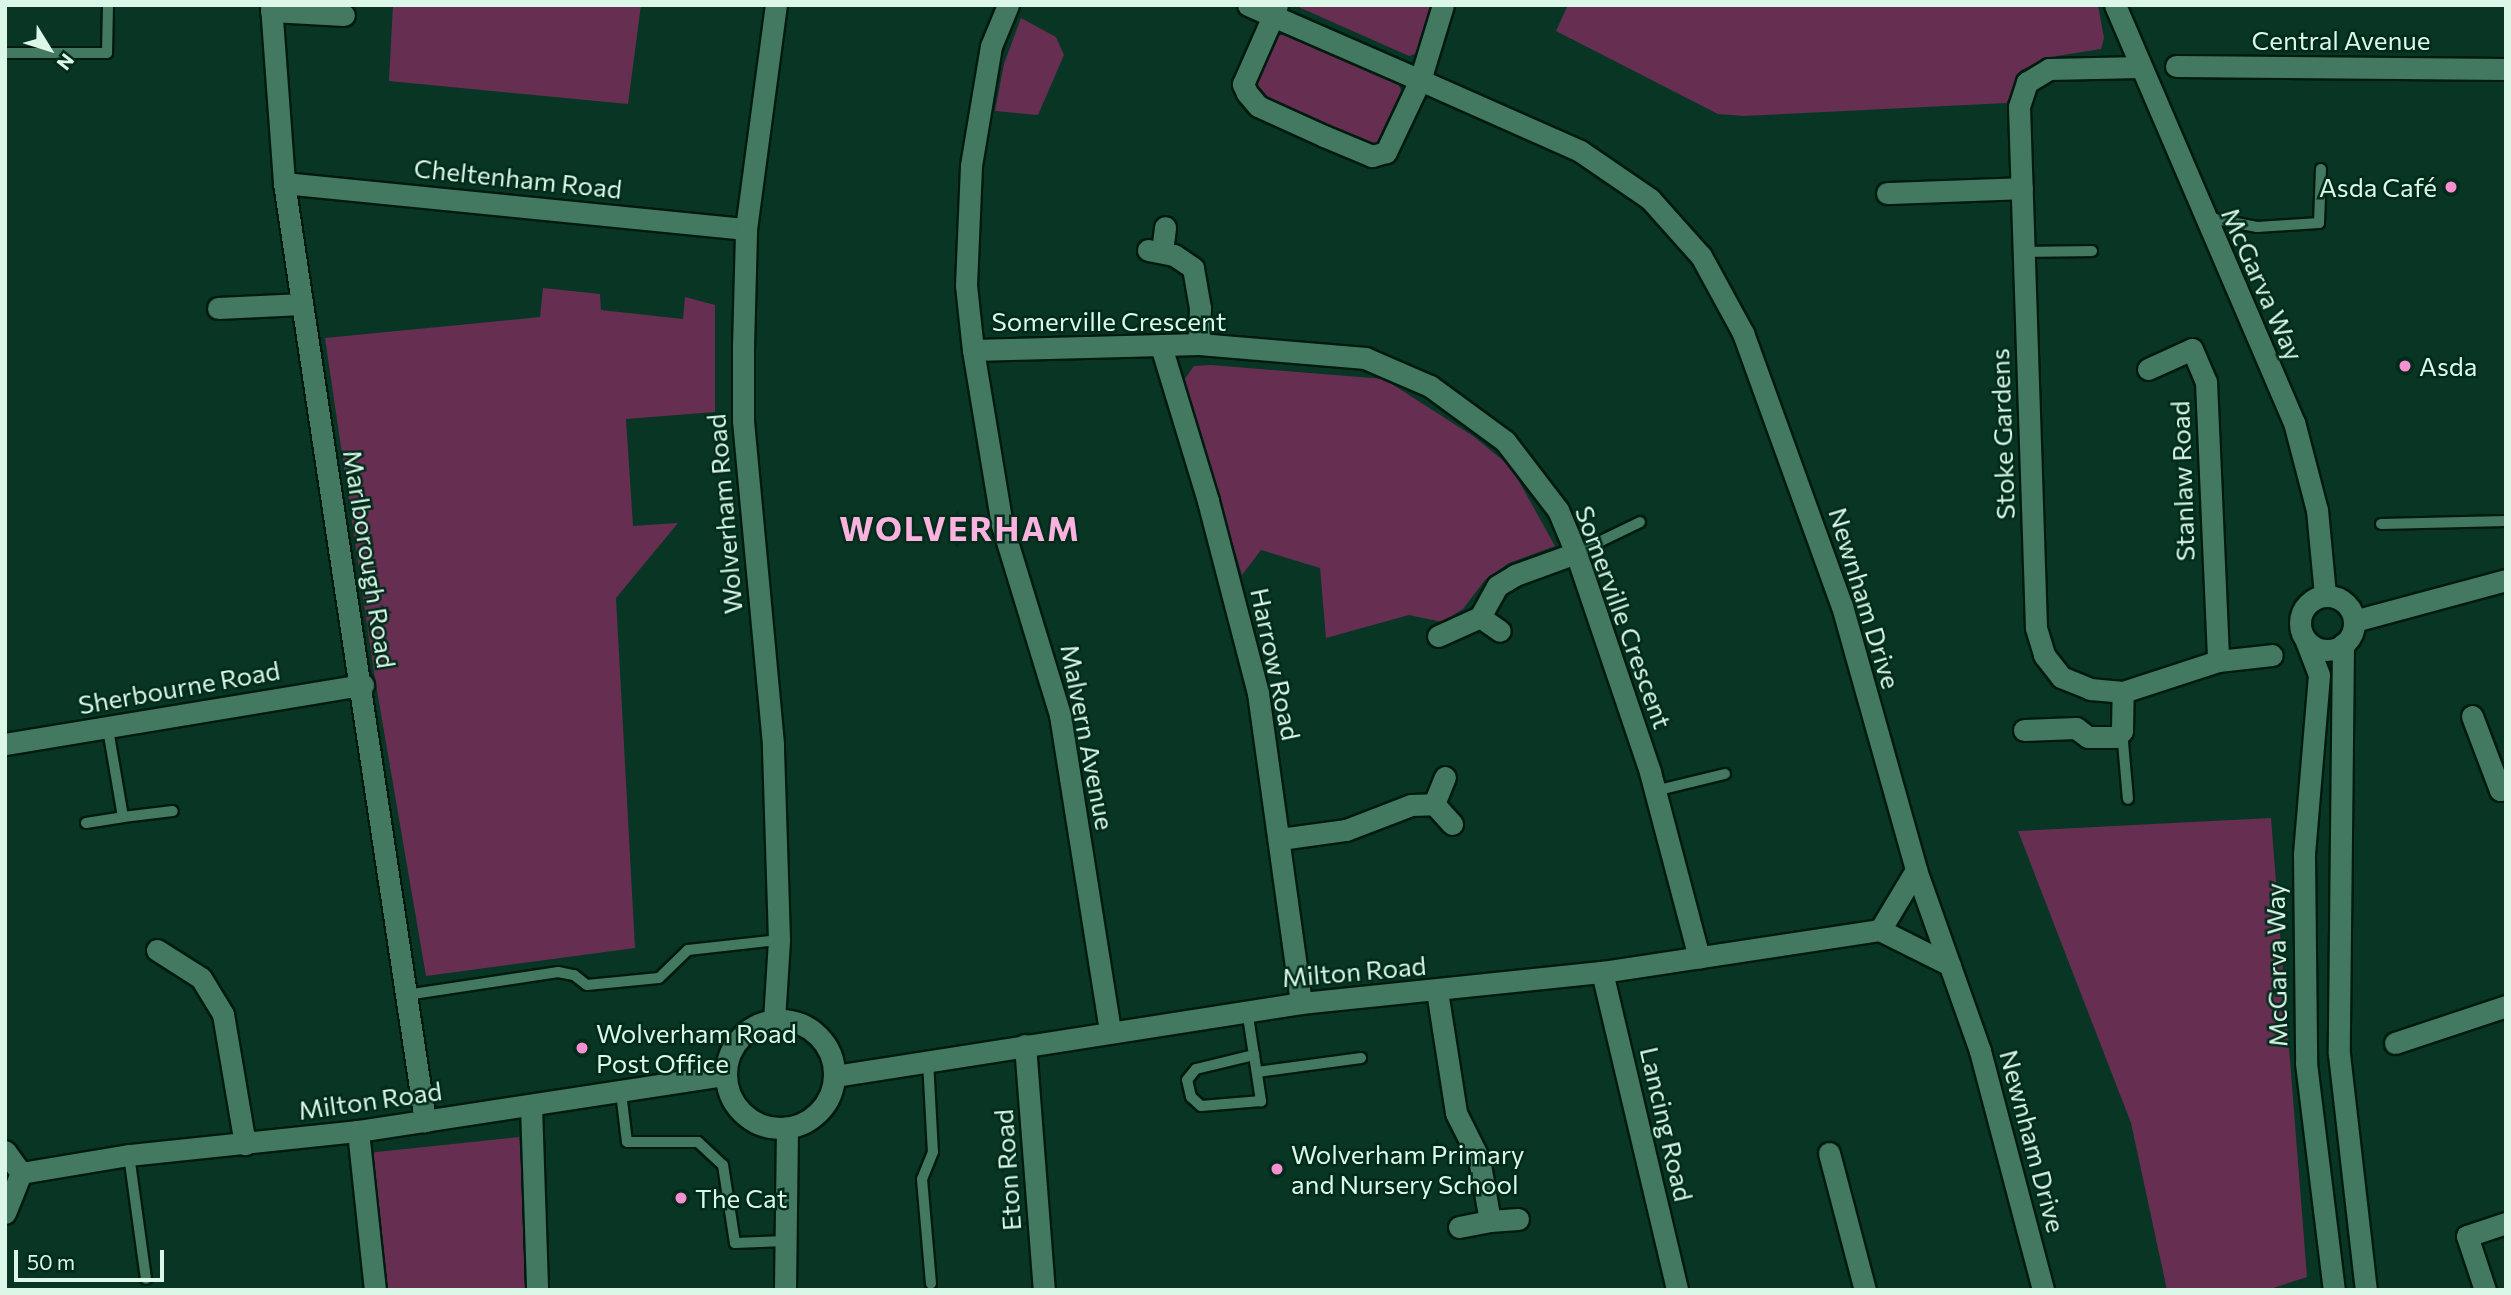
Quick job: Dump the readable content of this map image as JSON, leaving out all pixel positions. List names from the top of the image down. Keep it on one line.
{"streets":{"street":["Central Avenue","Cheltenham Road","McGarva Way","Somerville Crescent","Stoke Gardens","Stanlaw Road","Wolverham Road","Marlborough Road","Newnham Drive","Harrow Road","Sherbourne Road","Malvern Avenue","Milton Road","Lancing Road","Eton Road"]},"crossings":[["Cheltenham Road","Wolverham Road"],["Cheltenham Road","Marlborough Road"],["McGarva Way","Stoke Gardens"],["Somerville Crescent","Harrow Road"],["Somerville Crescent","Malvern Avenue"],["Somerville Crescent","Milton Road"],["Stoke Gardens","Stanlaw Road"],["Wolverham Road","Milton Road"],["Marlborough Road","Sherbourne Road"],["Marlborough Road","Milton Road"],["Harrow Road","Milton Road"],["Malvern Avenue","Milton Road"],["Milton Road","Lancing Road"],["Milton Road","Eton Road"]],"districts":["WOLVERHAM"],"places":["Asda Café","Asda","Wolverham Road Post Office","Wolverham Primary and Nursery School","The Cat"],"scale_bar":"50 m","north":"bottom right"}
